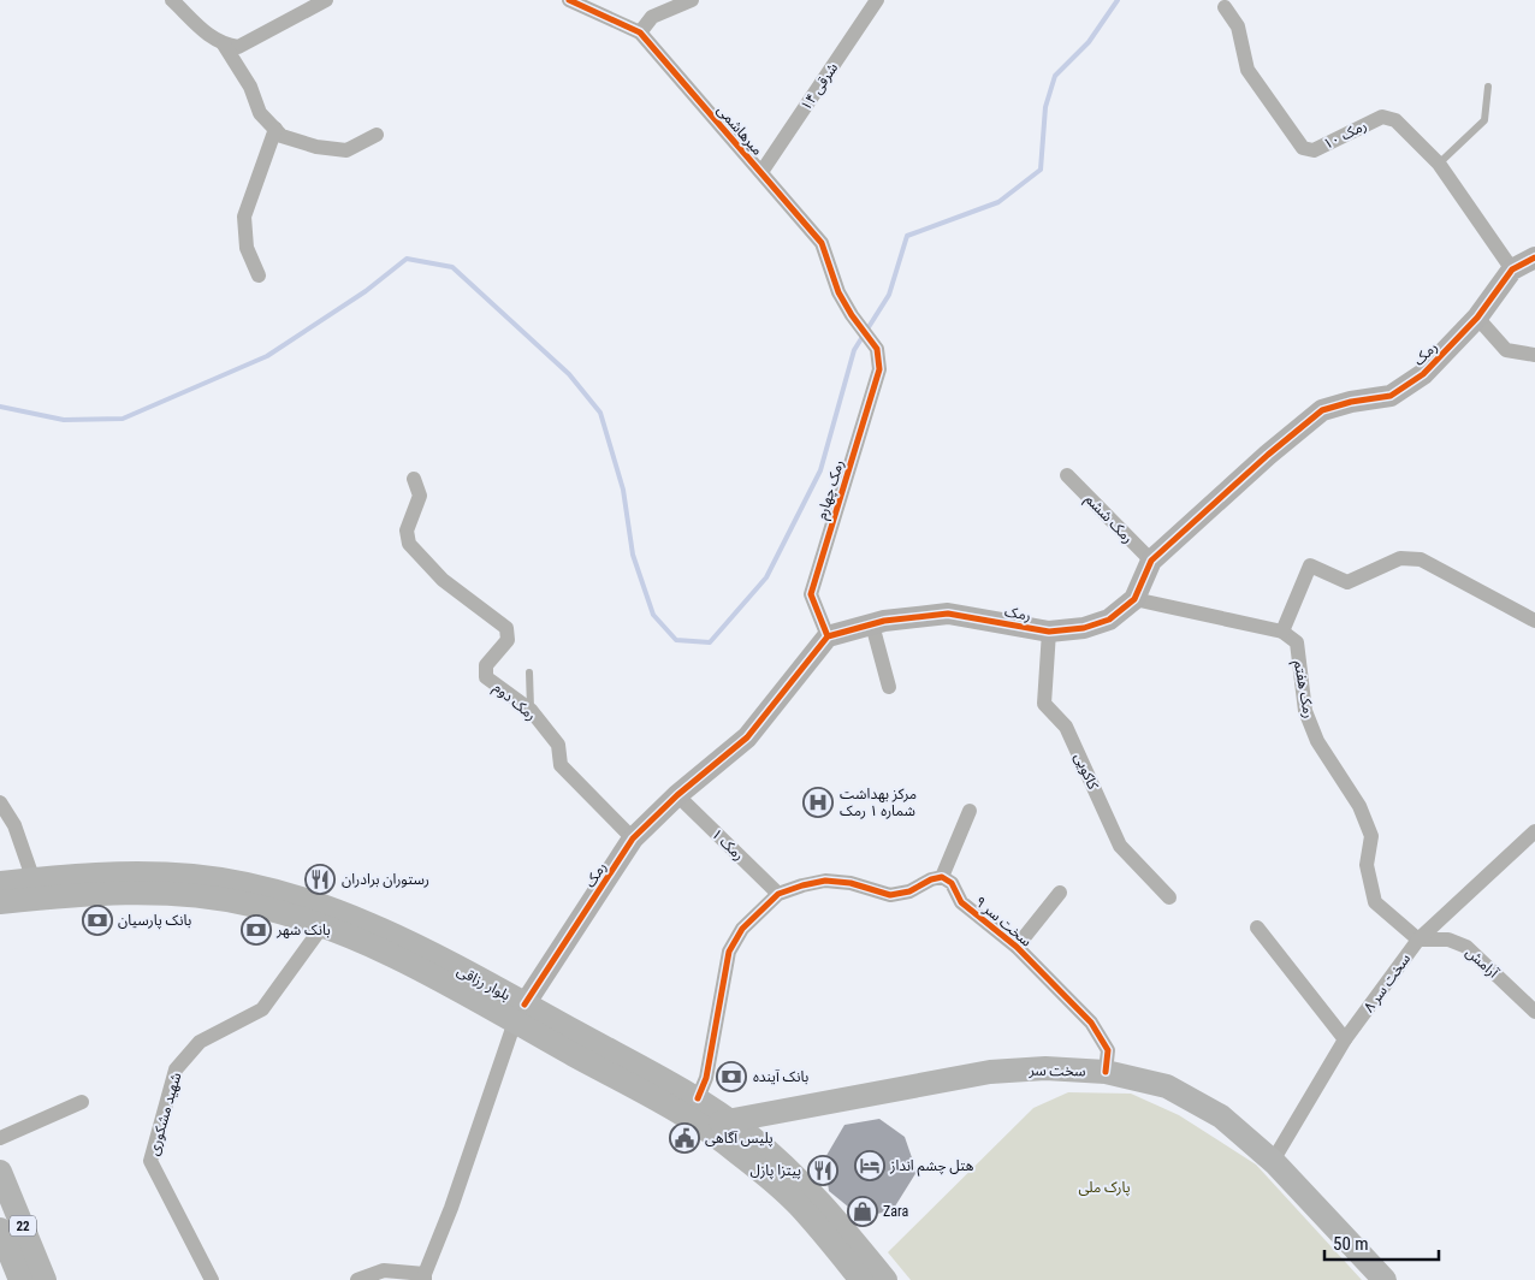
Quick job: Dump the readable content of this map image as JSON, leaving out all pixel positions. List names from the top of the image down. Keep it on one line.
{"streets":{"main road":["بلوار رزاقی","سخت سر","22"],"street":["شرقی ۱۴","میرهاشمی","رمک ۱۰","رمک","رمک چهارم","رمک ششم","رمک هفتم","رمک دوم","کاکویی","رمک ۱","سخت سر ۹","آرامش","سخت سر ۸","شهید مشکوری"]},"crossings":[["شرقی ۱۴","میرهاشمی"],["میرهاشمی","رمک چهارم"],["رمک ۱۰","رمک"],["رمک","رمک چهارم"],["رمک","رمک ششم"],["رمک","رمک دوم"],["رمک","کاکویی"],["رمک","رمک ۱"],["رمک","بلوار رزاقی"],["رمک هفتم","آرامش"],["رمک هفتم","سخت سر ۸"],["سخت سر ۹","سخت سر"],["آرامش","سخت سر ۸"],["بلوار رزاقی","سخت سر"],["بلوار رزاقی","شهید مشکوری"],["سخت سر ۸","سخت سر"]],"parks":["پارک ملی"],"places":{"hospital":["مرکز بهداشت شماره ۱ رمک"],"restaurant":["رستوران برادران","پیتزا پازل"],"bank":["بانک پارسیان","بانک شهر","بانک آینده"],"public building":["پلیس آگاهی"],"hotel":["هتل چشم انداز"],"shop":["Zara"]},"scale_bar":"50 m"}
